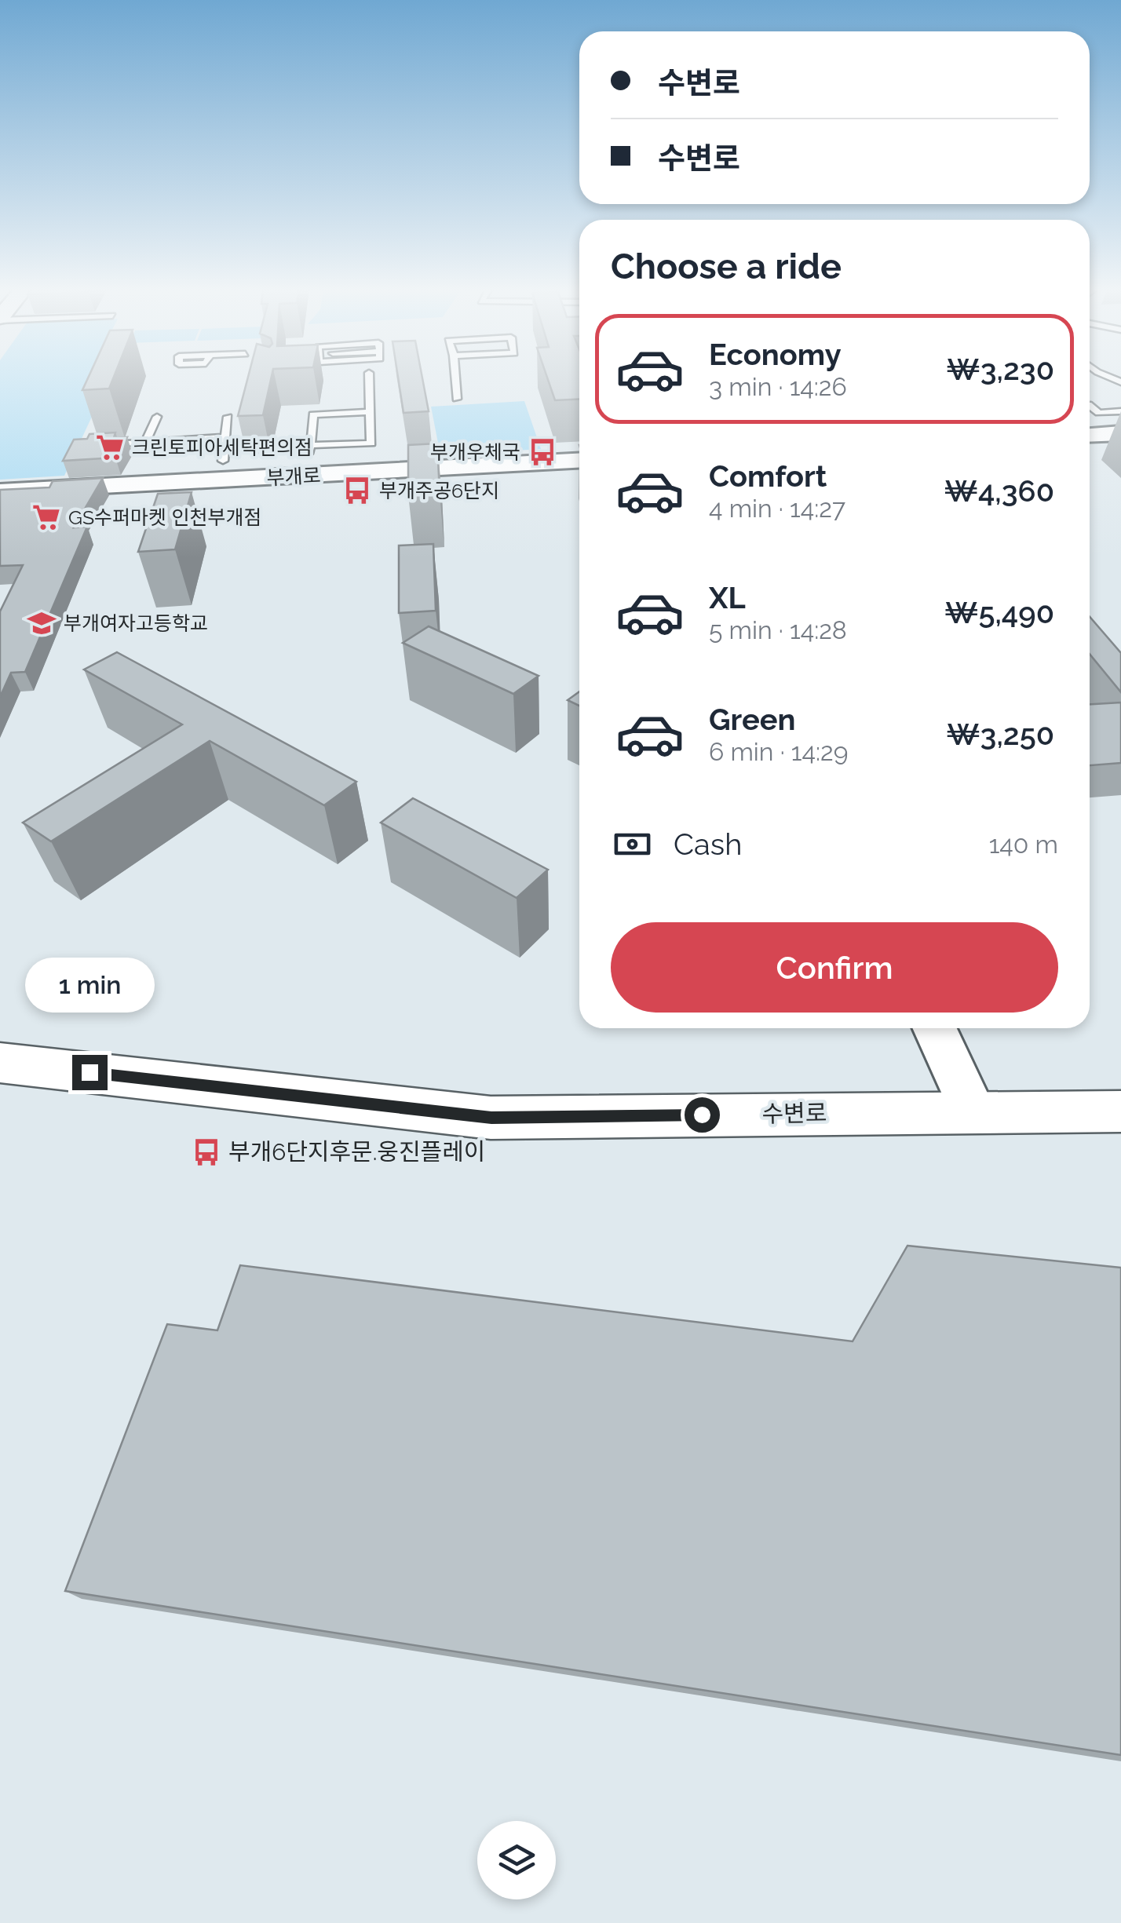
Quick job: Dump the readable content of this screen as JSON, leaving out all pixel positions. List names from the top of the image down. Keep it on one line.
{"streets":{"main road":["수변로"],"street":["부개로"]},"places":{"supermarket":["크린토피아세탁편의점","GS수퍼마켓 인천부개점"],"bus stop":["부개우체국","부개주공6단지","부개6단지후문.웅진플레이"],"school or university":["부개여자고등학교"]},"page":{"banner":["수변로","수변로"],"heading":"Choose a ride","list":[{"name":"Economy","note":"3 min · 14:26","value":"₩3,230"},{"name":"Comfort","note":"4 min · 14:27","value":"₩4,360"},{"name":"XL","note":"5 min · 14:28","value":"₩5,490"},{"name":"Green","note":"6 min · 14:29","value":"₩3,250"}],"pay":["Cash","140 m"],"buttons":"Confirm","bubble":"1 min"}}
